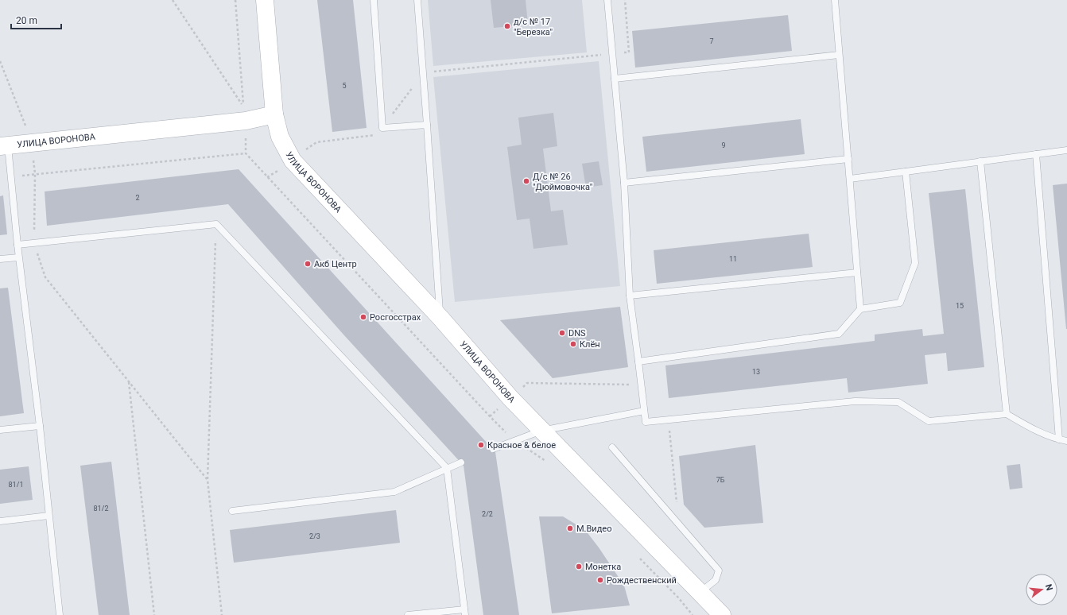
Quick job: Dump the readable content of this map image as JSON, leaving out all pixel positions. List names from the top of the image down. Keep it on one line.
{"streets":{"street":["УЛИЦА ВОРОНОВА"]},"places":["д/с № 17 \"Березка\"","Д/с № 26 \"Дюймовочка\"","Акб Центр","Росгосстрах","DNS","Клён","Красное & белое","М.Видео","Монетка","Рождественский"],"house_numbers":["7","5","9","2","11","15","13","7Б","81/1","81/2","2/2","2/3"],"scale_bar":"20 m","north":"right"}
